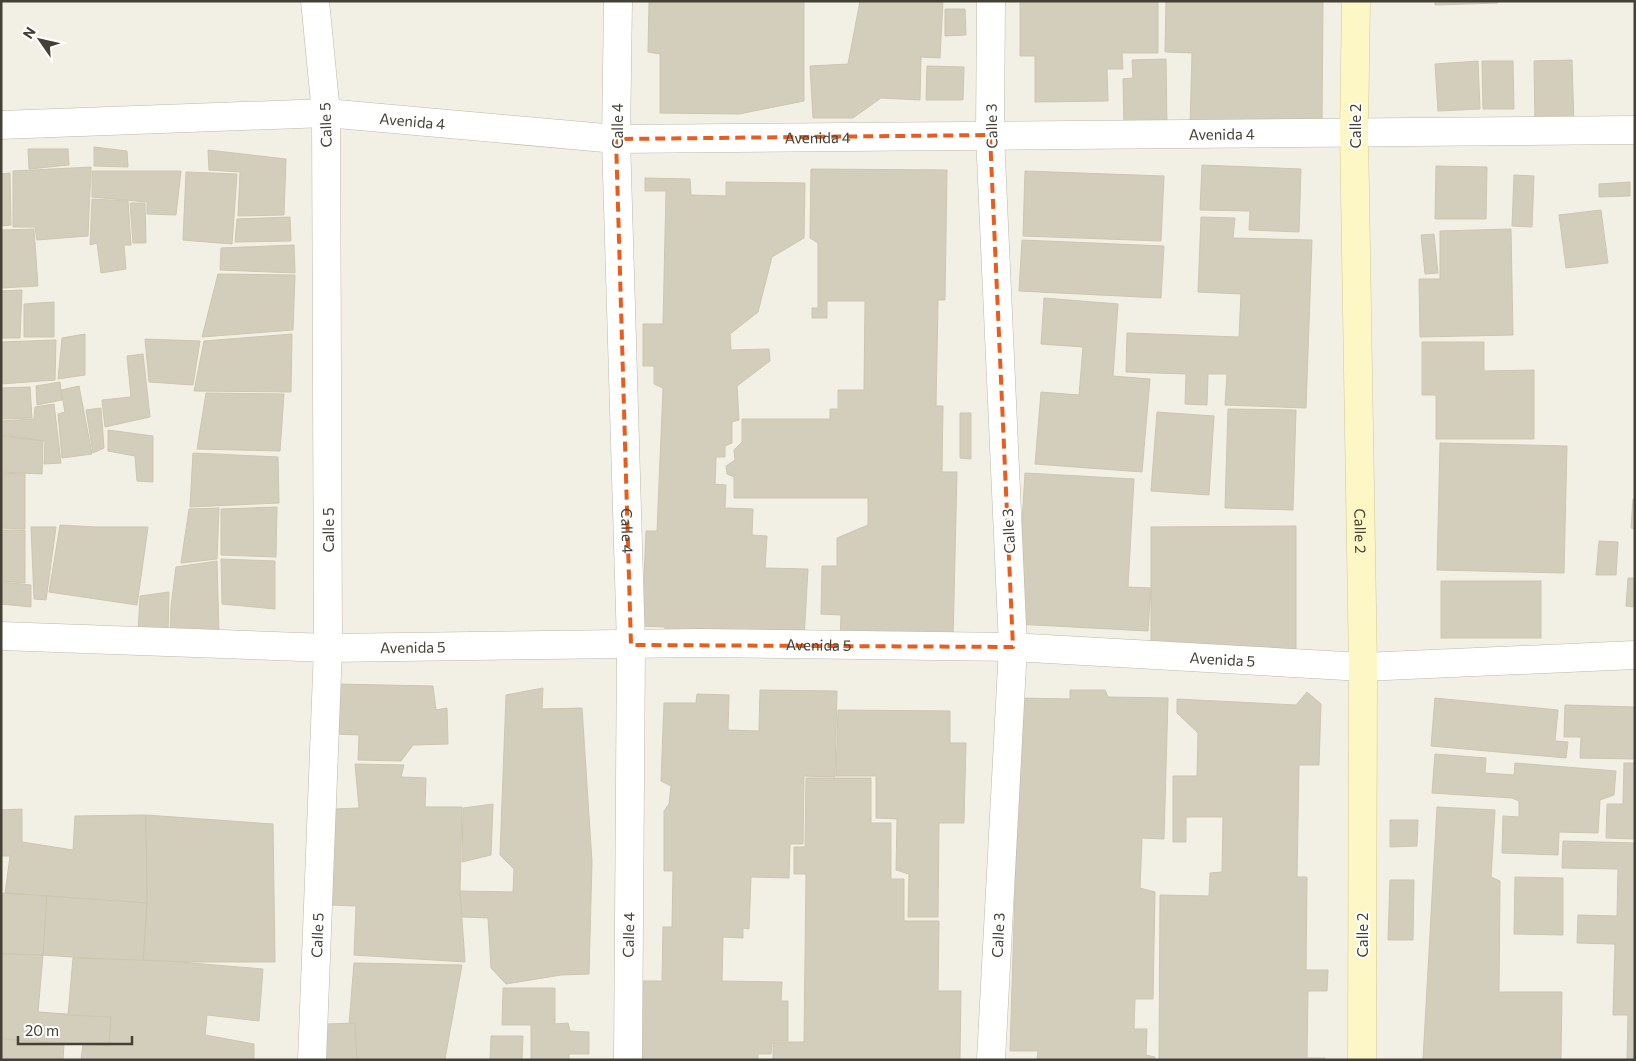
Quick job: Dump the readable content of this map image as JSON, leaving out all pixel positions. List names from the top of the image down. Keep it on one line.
{"streets":{"main road":["Calle 2"],"street":["Avenida 4","Calle 5","Calle 4","Calle 3","Avenida 5"]},"crossings":[["Avenida 4","Calle 5"],["Avenida 4","Calle 4"],["Avenida 4","Calle 3"],["Avenida 4","Calle 2"],["Calle 5","Avenida 5"],["Calle 4","Avenida 5"],["Calle 3","Avenida 5"],["Calle 2","Avenida 5"]],"scale_bar":"20 m","north":"top left"}
